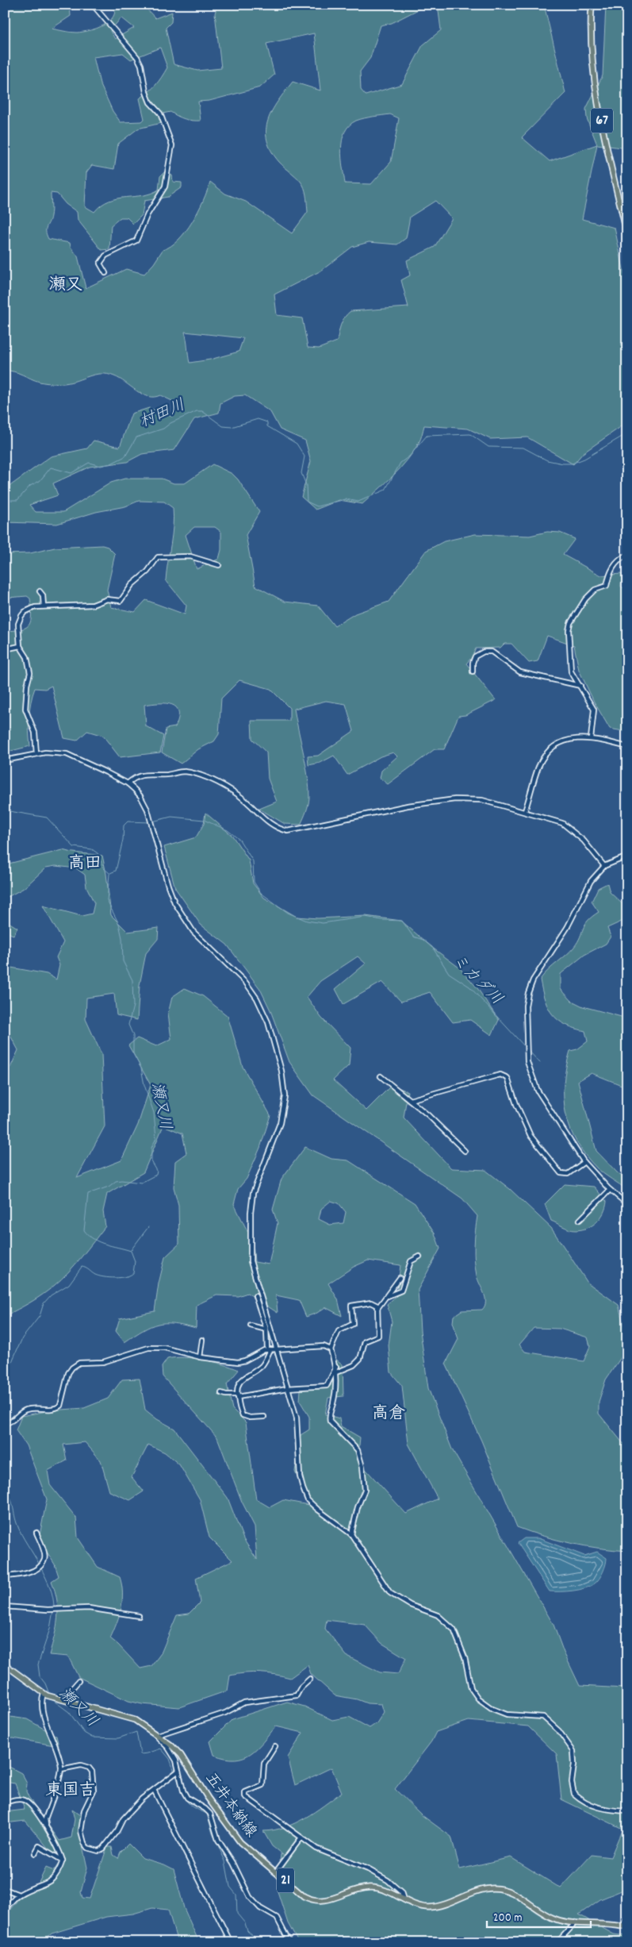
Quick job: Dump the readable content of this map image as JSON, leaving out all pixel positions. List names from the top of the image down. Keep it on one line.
{"streets":{"main road":["67","五井本納線","21"]},"districts":["瀬又","高田","高倉","東国吉"],"water":["村田川","ミカダ川","瀬又川"],"scale_bar":"200 m"}
